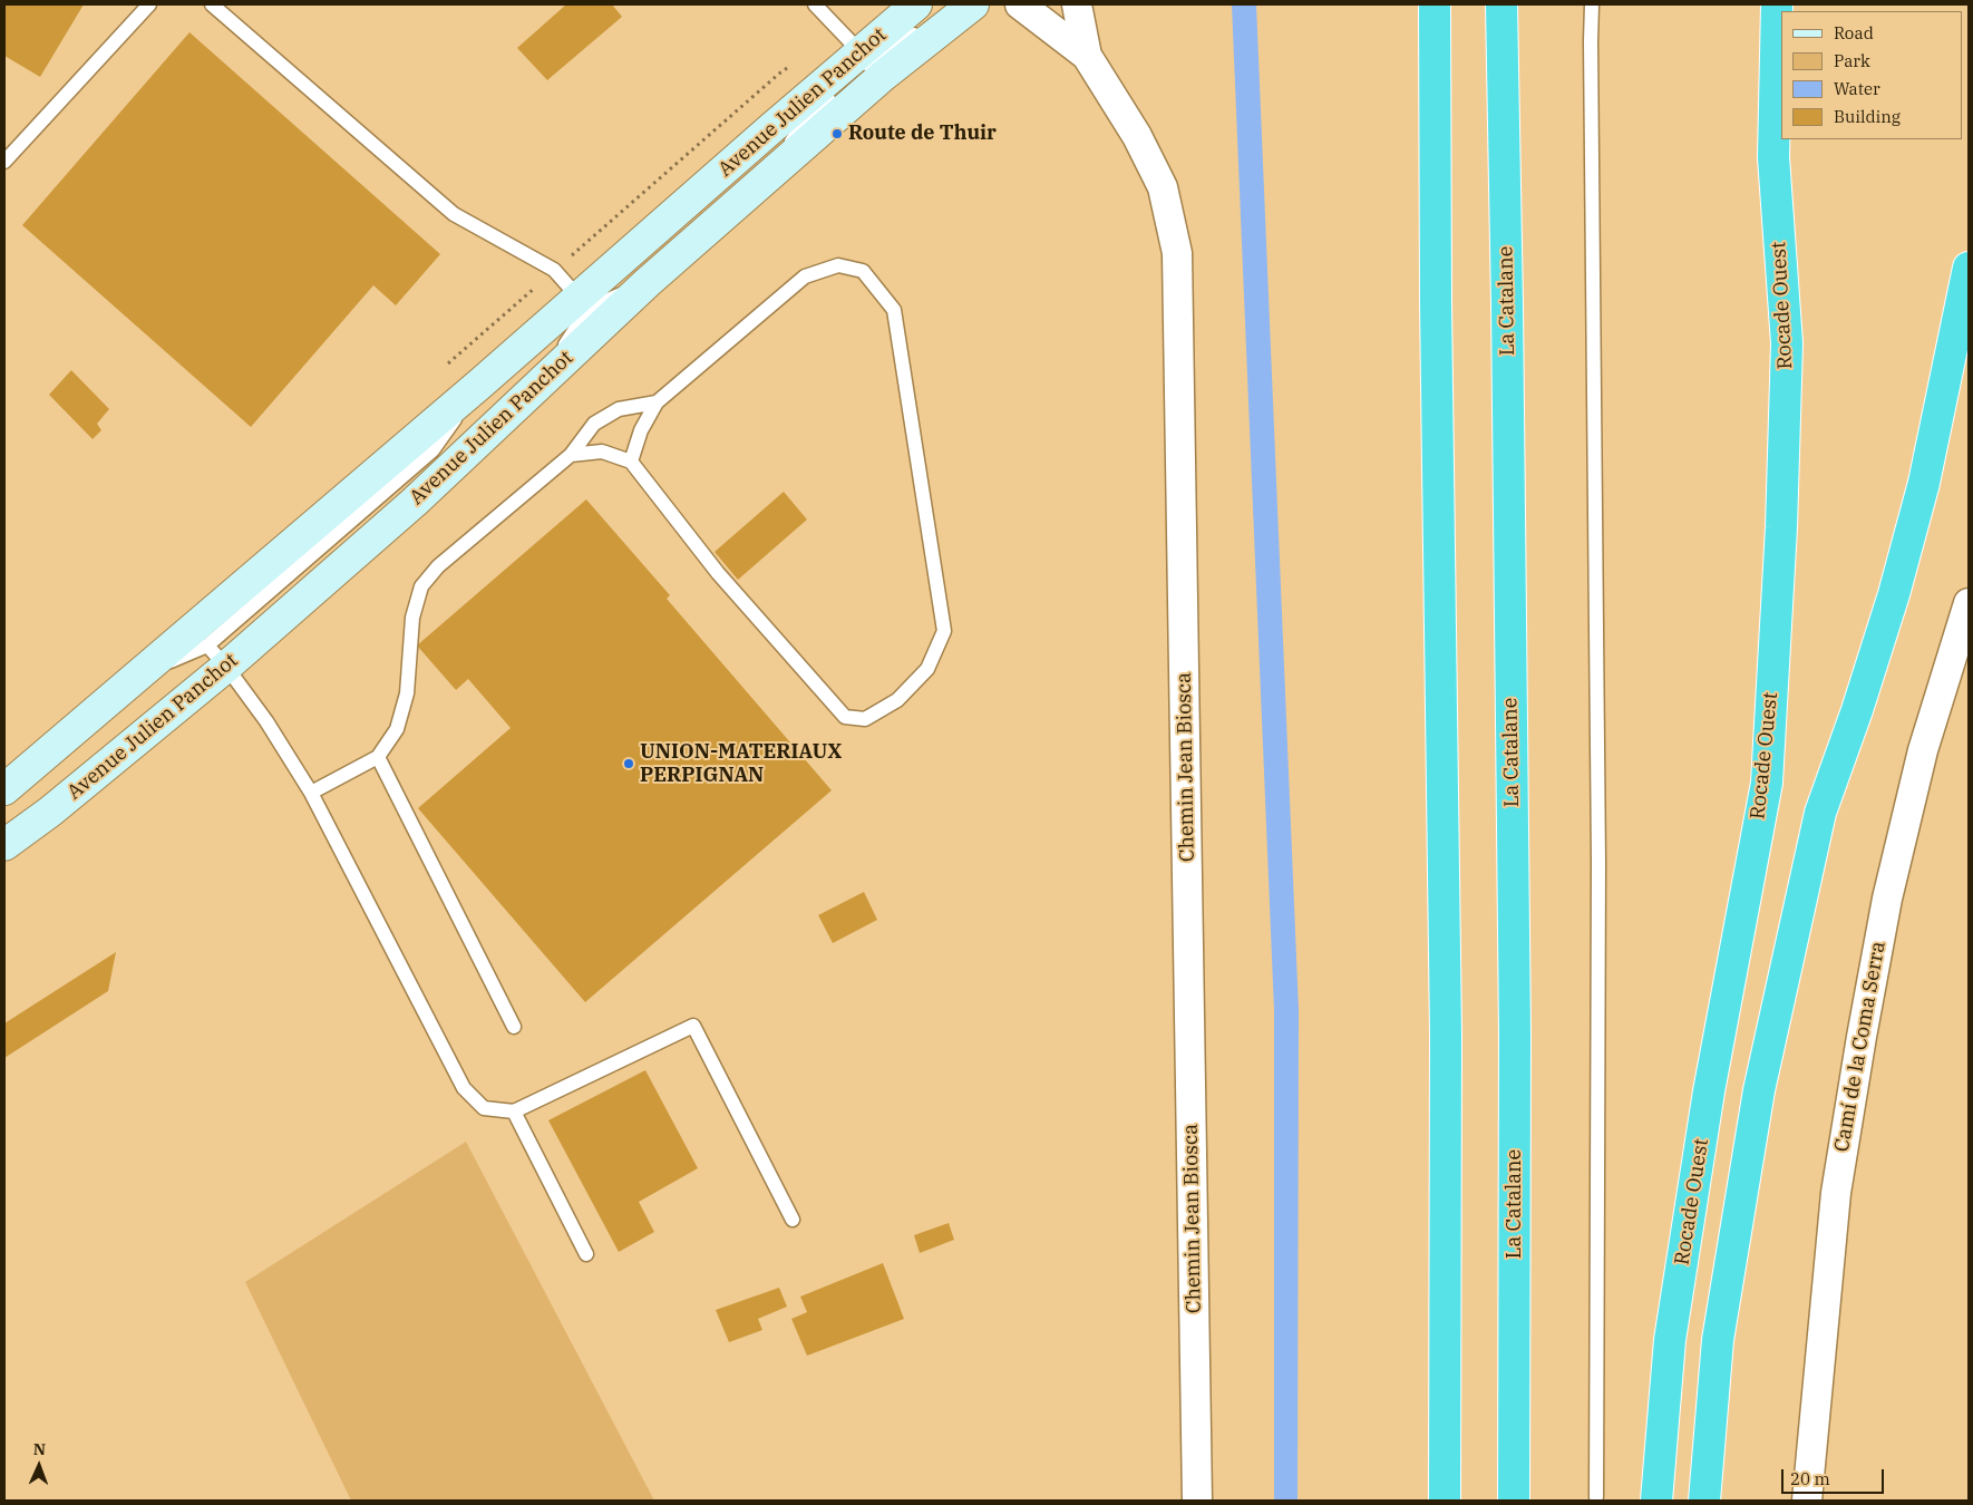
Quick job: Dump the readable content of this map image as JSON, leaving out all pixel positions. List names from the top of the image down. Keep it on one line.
{"streets":{"highway":["La Catalane","Rocade Ouest"],"main road":["Avenue Julien Panchot"],"street":["Chemin Jean Biosca","Camí de la Coma Serra"]},"places":["Route de Thuir","UNION-MATERIAUX PERPIGNAN"],"legend":["Road","Park","Water","Building"],"scale_bar":"20 m","north":"top"}
